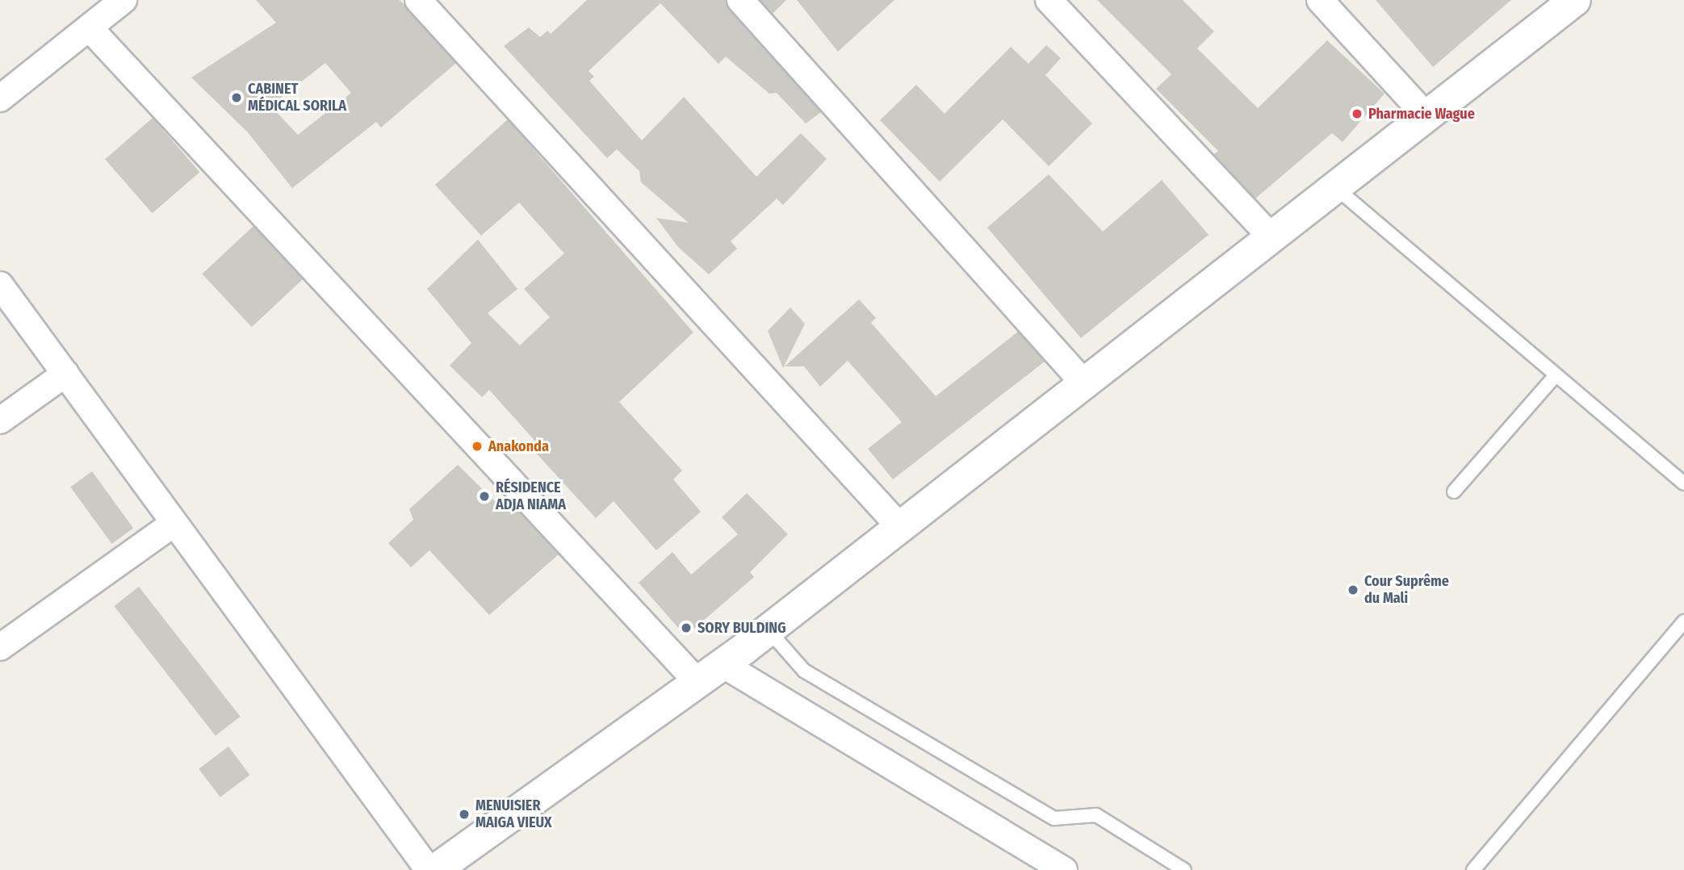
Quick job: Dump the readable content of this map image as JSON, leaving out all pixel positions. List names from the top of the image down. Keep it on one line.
{"places":["CABINET MÉDICAL SORILA","Pharmacie Wague","Anakonda","RÉSIDENCE ADJA NIAMA","Cour Suprême du Mali","SORY BULDING","MENUISIER MAIGA VIEUX"]}
